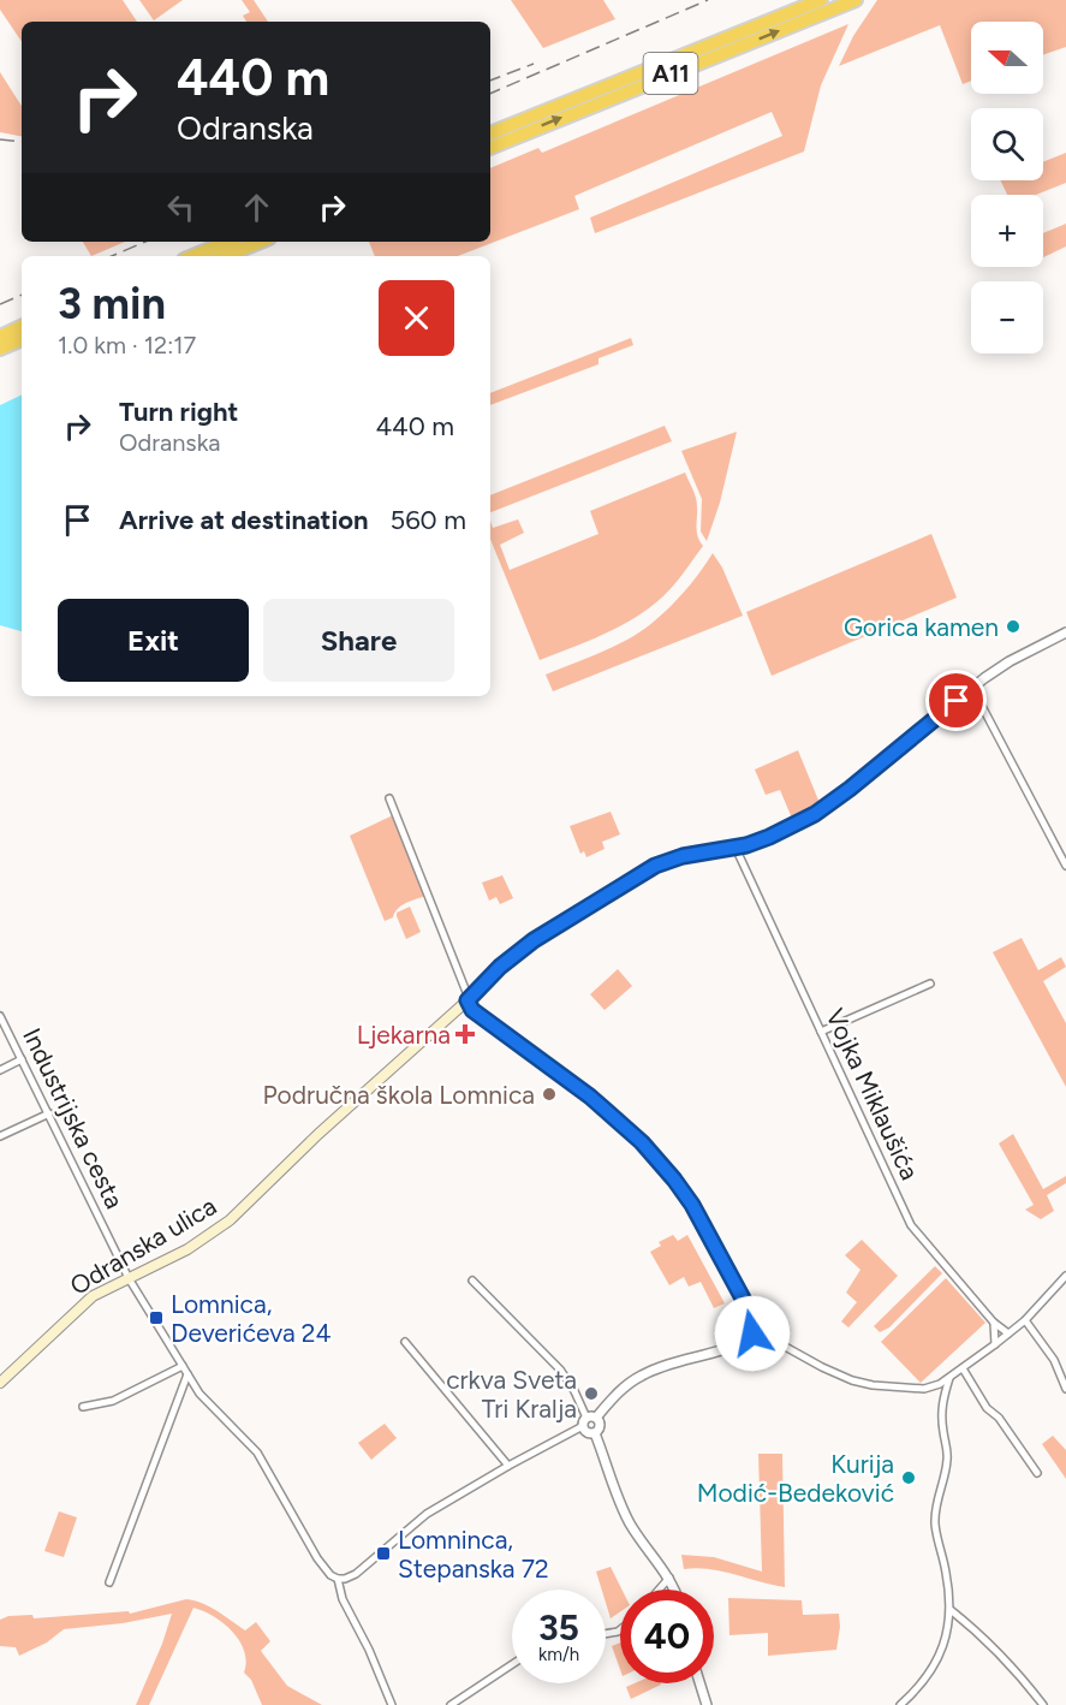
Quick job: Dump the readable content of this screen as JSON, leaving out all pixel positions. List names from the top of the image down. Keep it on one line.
{"streets":{"highway":["A11"],"main road":["Odranska ulica"],"street":["Vojka Miklaušića","Industrijska cesta"]},"crossings":[["Industrijska cesta","Odranska ulica"]],"places":{"other":["Gorica kamen","Područna škola Lomnica","crkva Sveta Tri Kralja","Kurija Modić-Bedeković"],"health":["Ljekarna"],"transit":["Lomnica, Deverićeva 24","Lomninca, Stepanska 72"]},"north":"left","page":{"map_buttons":["+","−"],"turn":["440 m","Odranska"],"heading":["3 min","1.0 km · 12:17"],"list":[{"name":"Turn right","note":"Odranska","value":"440 m"},{"name":"Arrive at destination","value":"560 m"}],"buttons":["Exit","Share"],"speed":"35 km/h","limit":"40"}}
